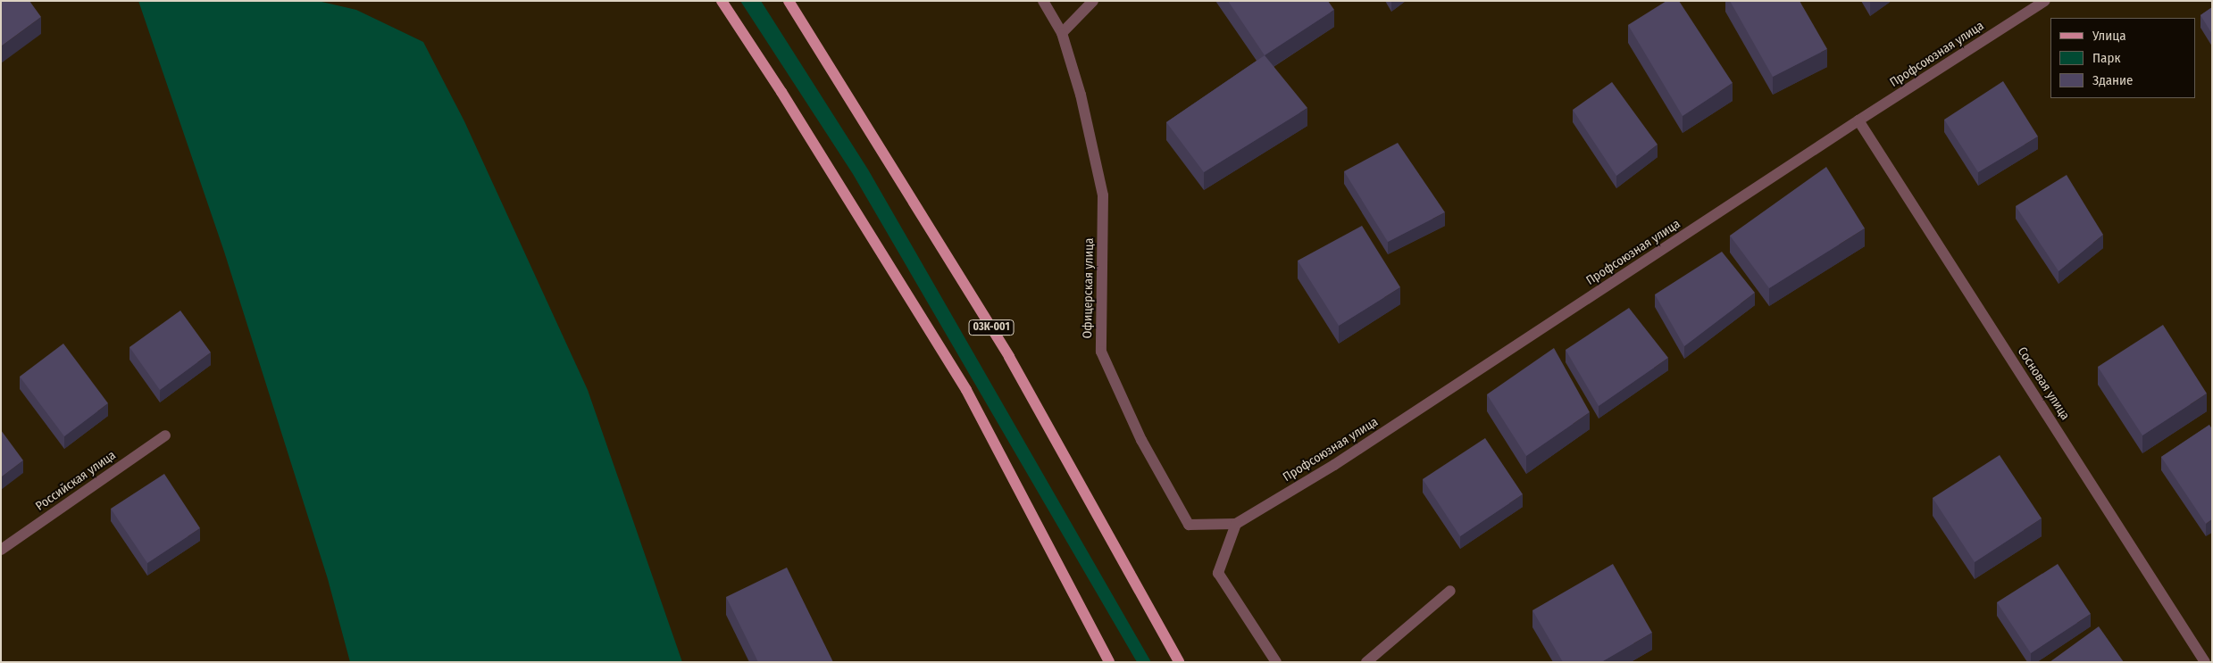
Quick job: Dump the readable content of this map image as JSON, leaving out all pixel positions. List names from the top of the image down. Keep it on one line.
{"streets":{"main road":["03К-001"],"street":["Профсоюзная улица","Офицерская улица","Сосновая улица","Российская улица"]},"crossings":[["Профсоюзная улица","Офицерская улица"],["Профсоюзная улица","Сосновая улица"]],"legend":["Улица","Парк","Здание"]}
